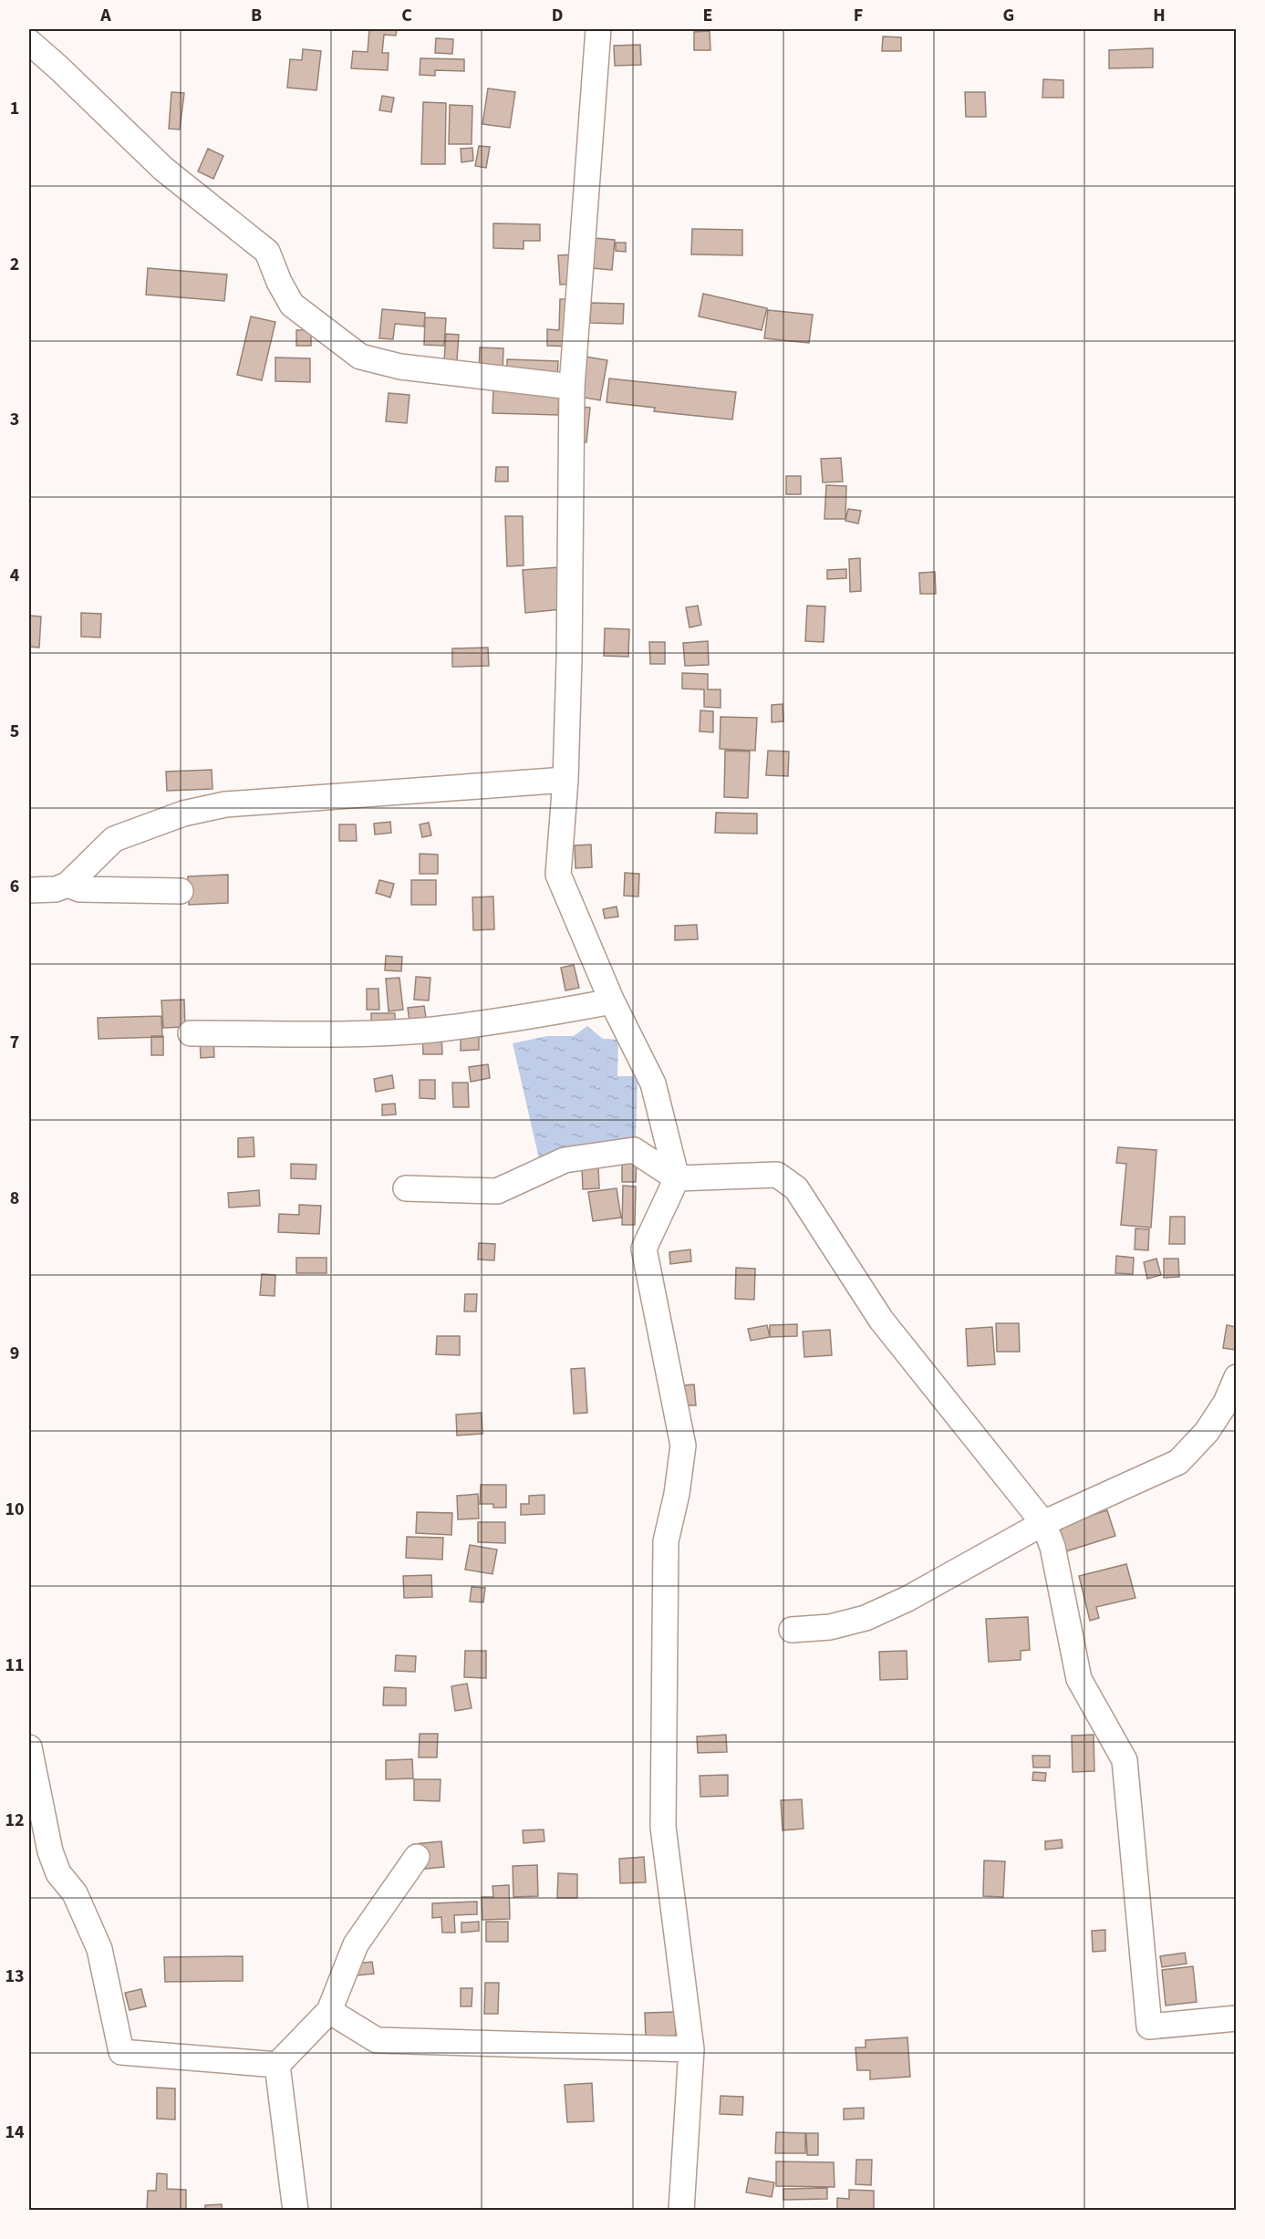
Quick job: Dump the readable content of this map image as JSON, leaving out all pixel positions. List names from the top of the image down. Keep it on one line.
{"grid":{"columns":["A","B","C","D","E","F","G","H"],"rows":["1","2","3","4","5","6","7","8","9","10","11","12","13","14"]}}
